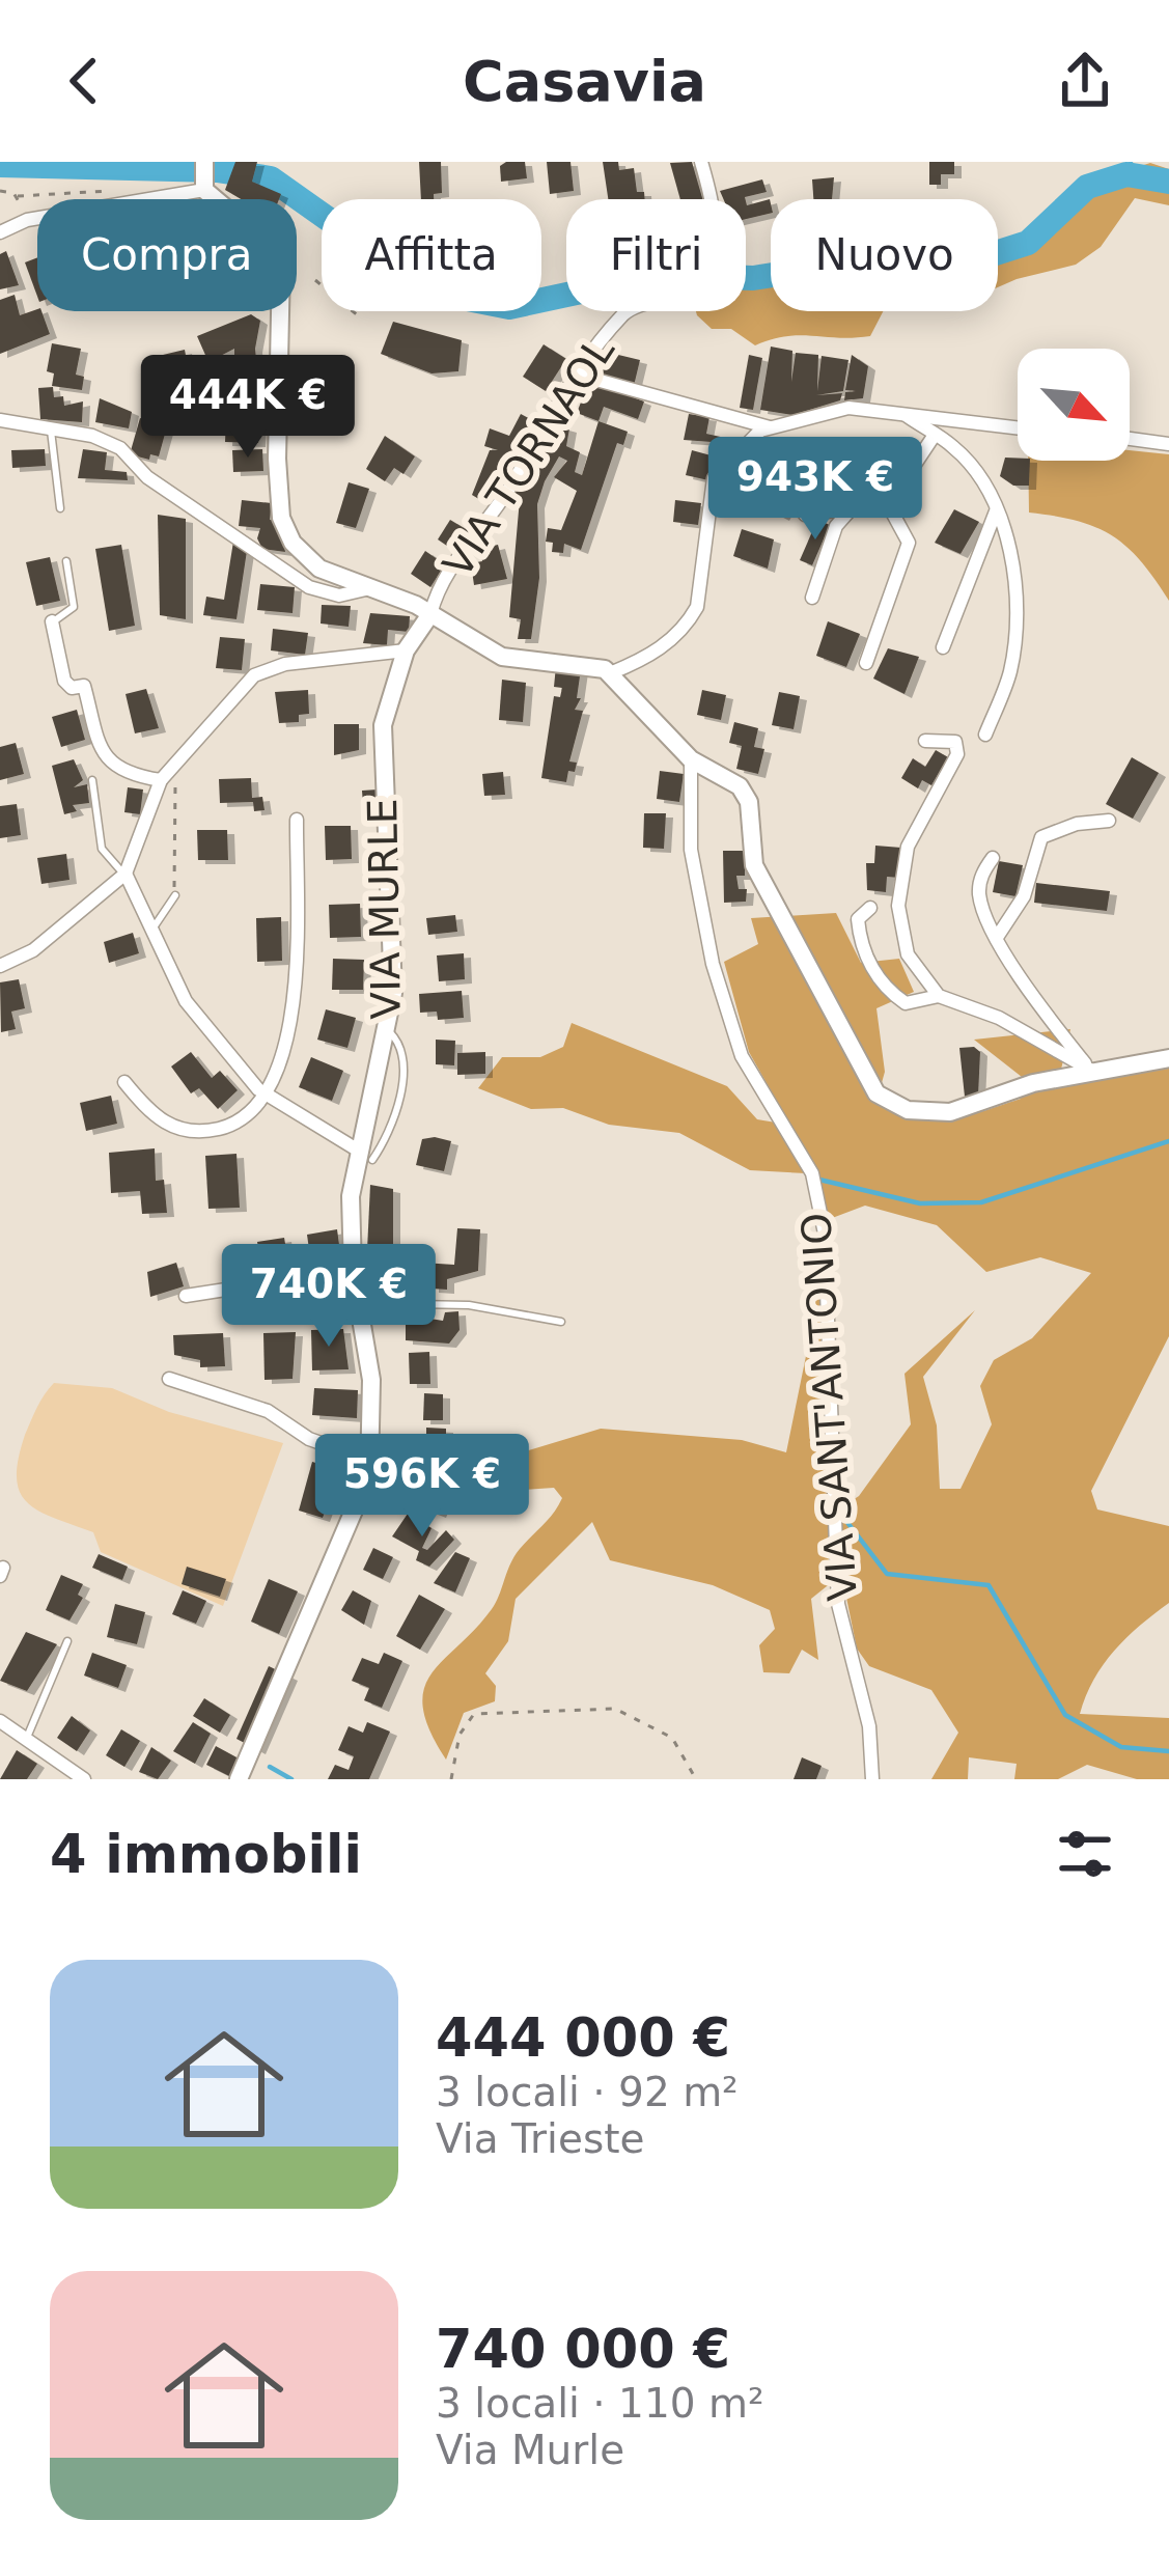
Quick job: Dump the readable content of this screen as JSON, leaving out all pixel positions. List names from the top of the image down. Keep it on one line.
{"streets":{"main road":["VIA MURLE"],"street":["VIA TORNAOL","VIA SANT'ANTONIO"]},"crossings":[["VIA TORNAOL","VIA MURLE"]],"north":"bottom right","page":{"header":"Casavia","chip":["Compra","Affitta","Filtri","Nuovo"],"price":["444K €","943K €","740K €","596K €"],"heading":"4 immobili","list":[{"name":"444 000 €","note":"3 locali · 92 m² · Via Trieste"},{"name":"740 000 €","note":"3 locali · 110 m² · Via Murle"}]}}
